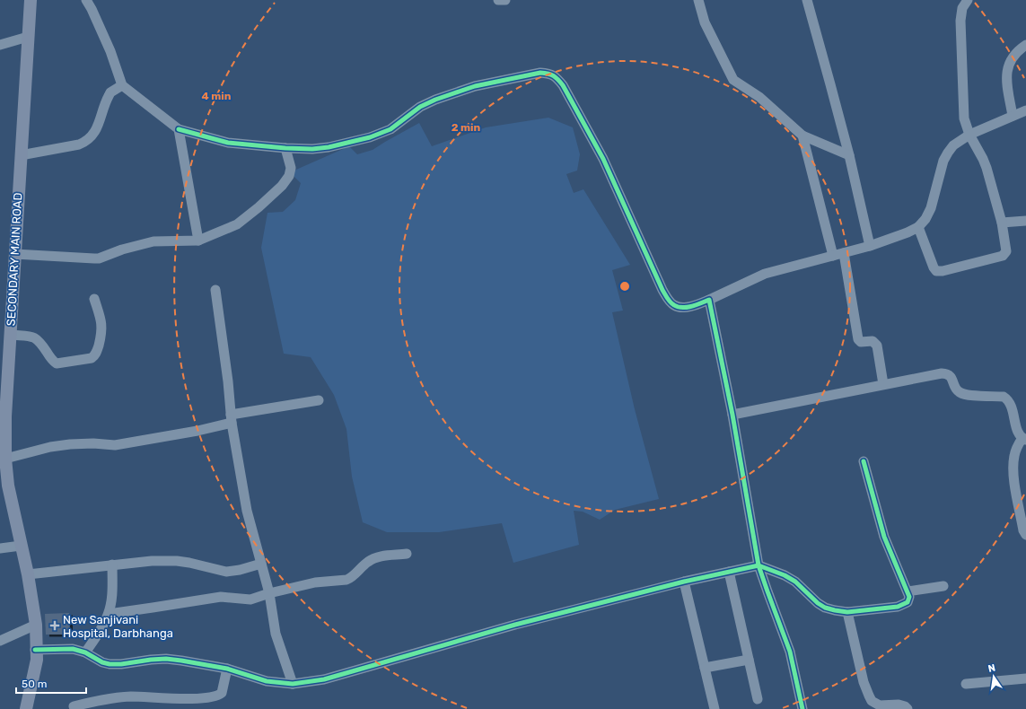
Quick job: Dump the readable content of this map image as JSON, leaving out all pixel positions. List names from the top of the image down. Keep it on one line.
{"streets":{"main road":["SECONDARY MAIN ROAD"]},"places":{"health":["New Sanjivani Hospital, Darbhanga"]},"scale_bar":"50 m","north":"top","rings":["4 min","2 min"]}
